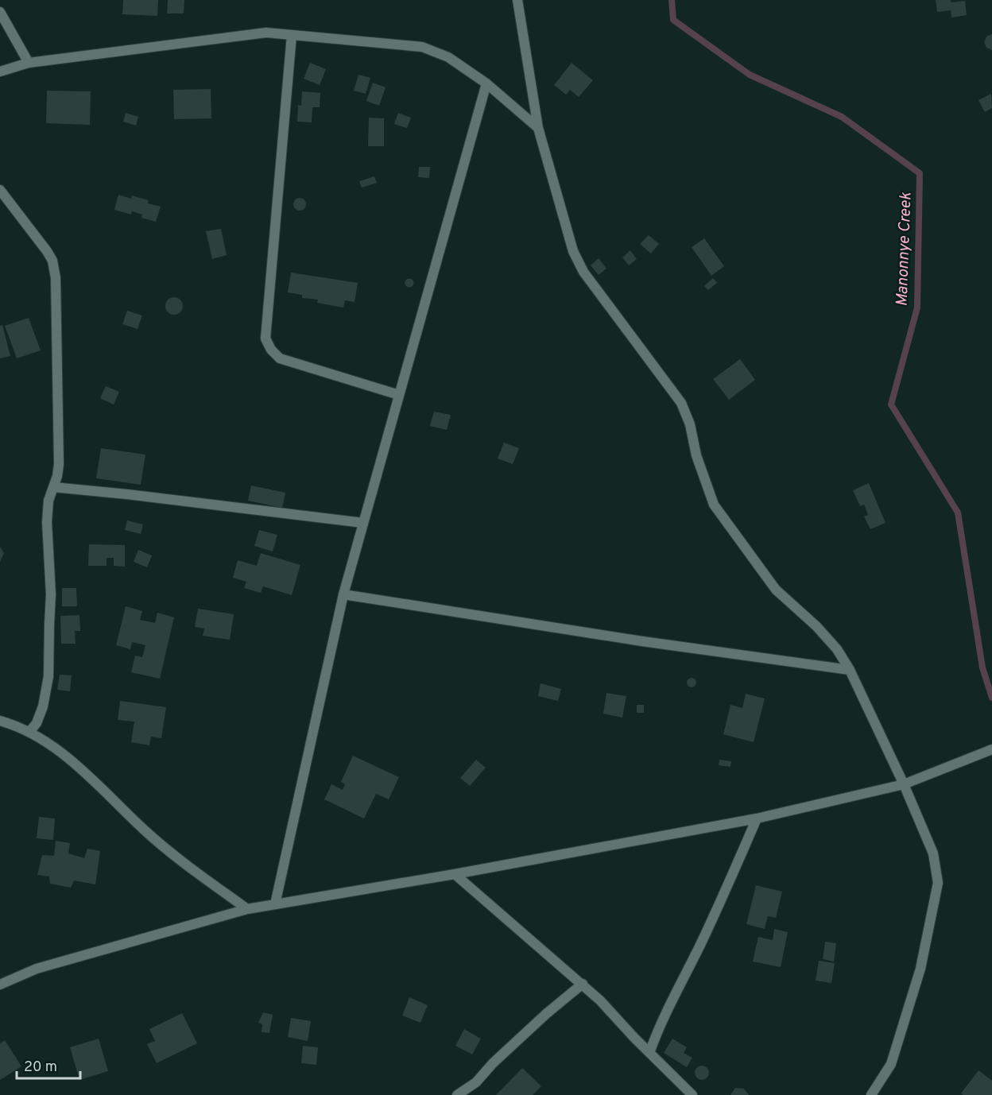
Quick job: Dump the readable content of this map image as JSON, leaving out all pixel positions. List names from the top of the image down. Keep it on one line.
{"water":["Manonnye Creek"],"scale_bar":"20 m"}
